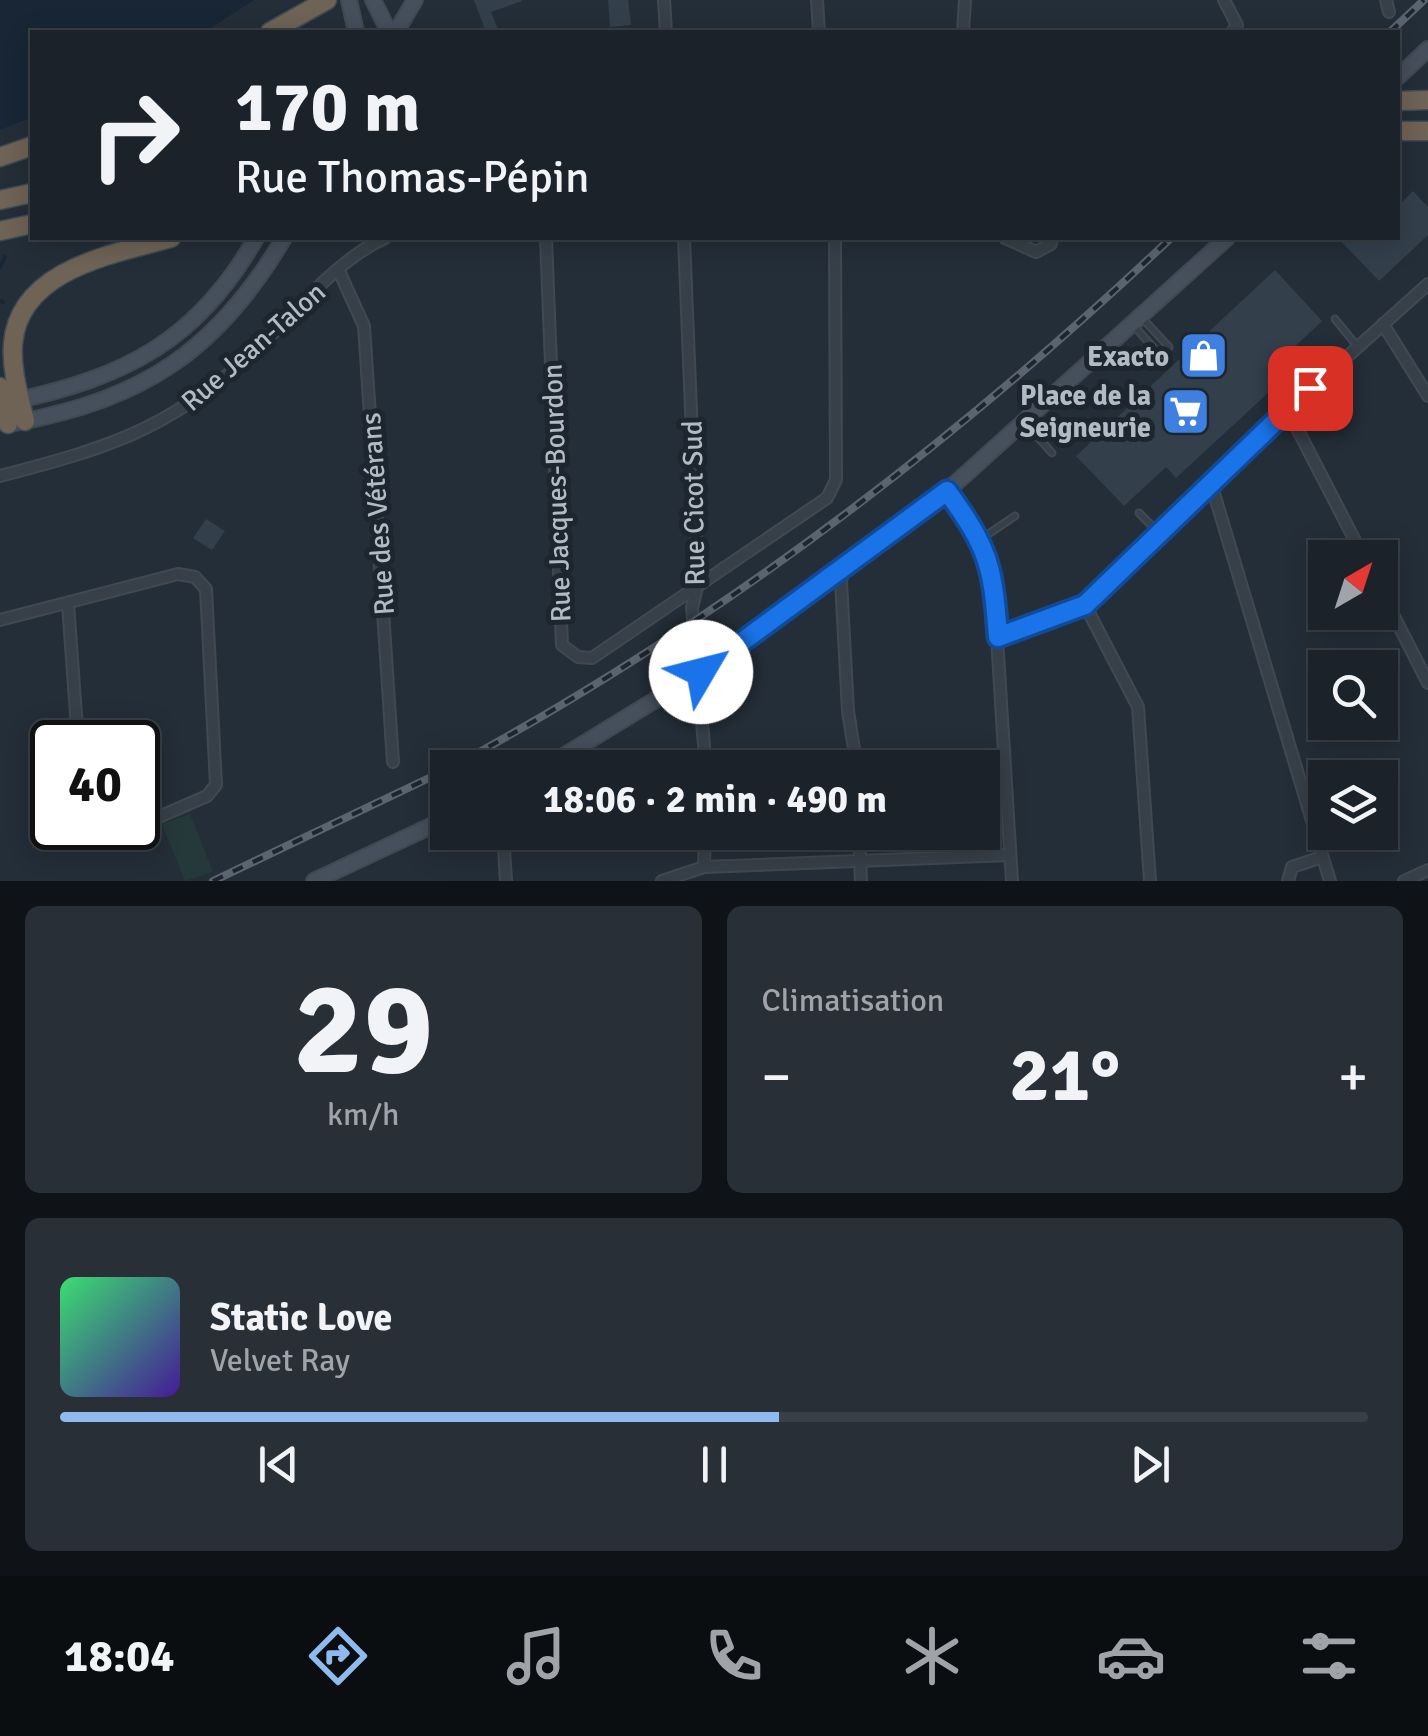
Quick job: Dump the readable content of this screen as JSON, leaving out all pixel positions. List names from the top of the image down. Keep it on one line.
{"streets":{"street":["Rue Jean-Talon","Rue Jacques-Bourdon","Rue Cicot Sud","Rue des Vétérans"]},"crossings":[["Rue Jean-Talon","Rue des Vétérans"],["Rue Jacques-Bourdon","Rue Cicot Sud"]],"places":{"shop":["Exacto"],"supermarket":["Place de la Seigneurie"]},"north":"top right","page":{"turn":["170 m","Rue Thomas-Pépin"],"limit":"40","trip":"18:06 · 2 min · 490 m","tile":[["29","km/h"],"Climatisation"],"heat":["−","21°","+"],"song":["Static Love","Velvet Ray"],"tabs":"18:04"}}
